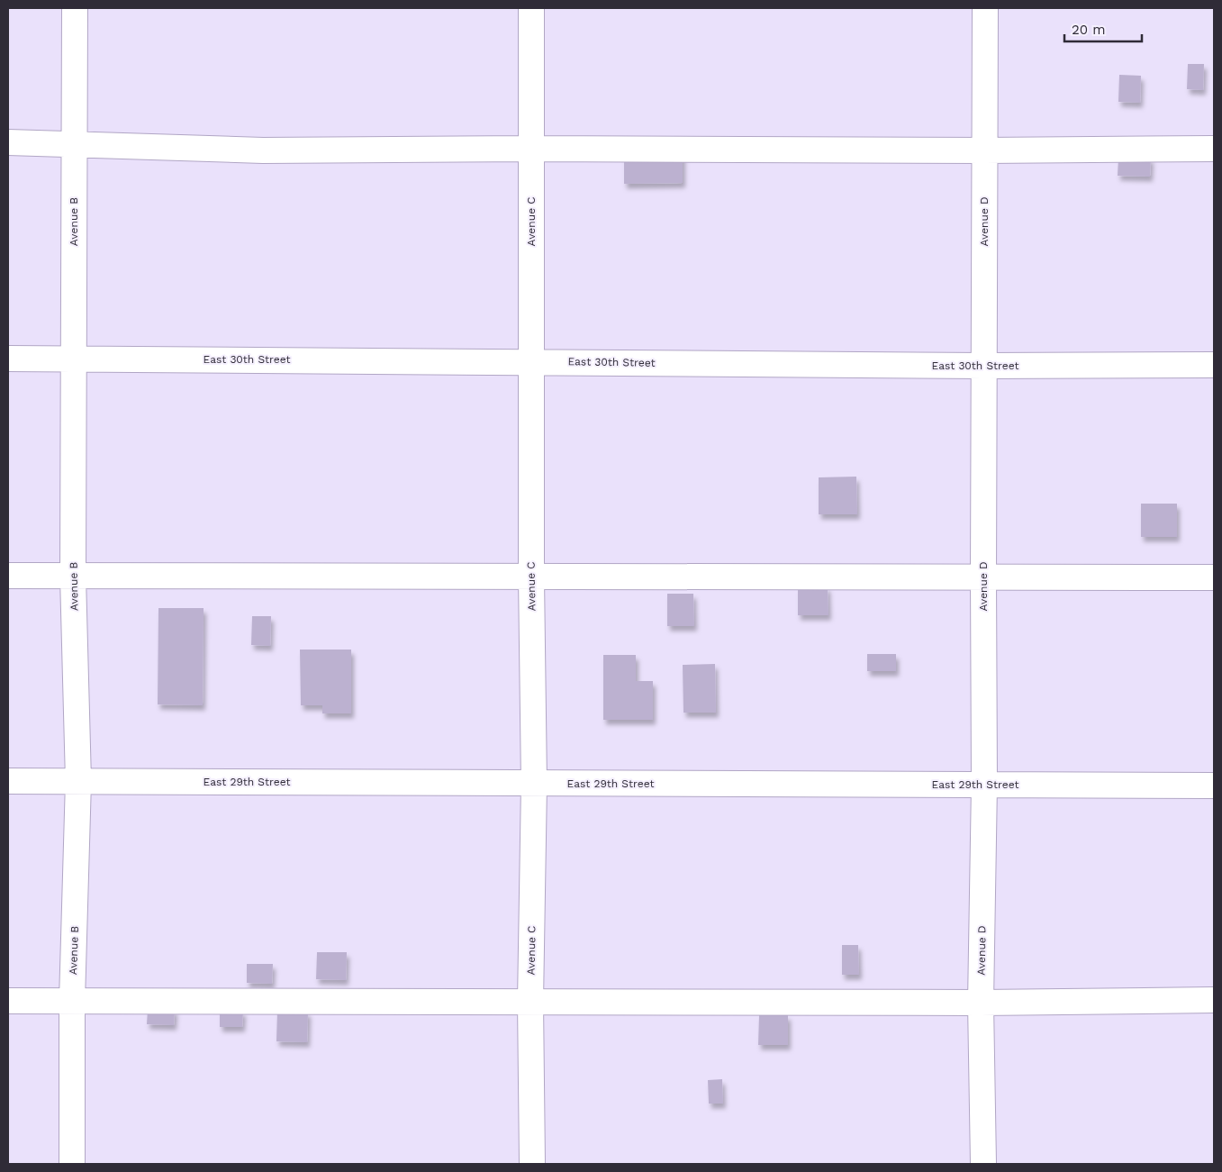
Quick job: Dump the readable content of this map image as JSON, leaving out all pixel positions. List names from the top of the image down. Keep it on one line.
{"streets":{"street":["Avenue B","Avenue C","Avenue D","East 30th Street","East 29th Street"]},"crossings":[["Avenue B","East 30th Street"],["Avenue B","East 29th Street"],["Avenue C","East 30th Street"],["Avenue C","East 29th Street"],["Avenue D","East 30th Street"],["Avenue D","East 29th Street"]],"scale_bar":"20 m"}
